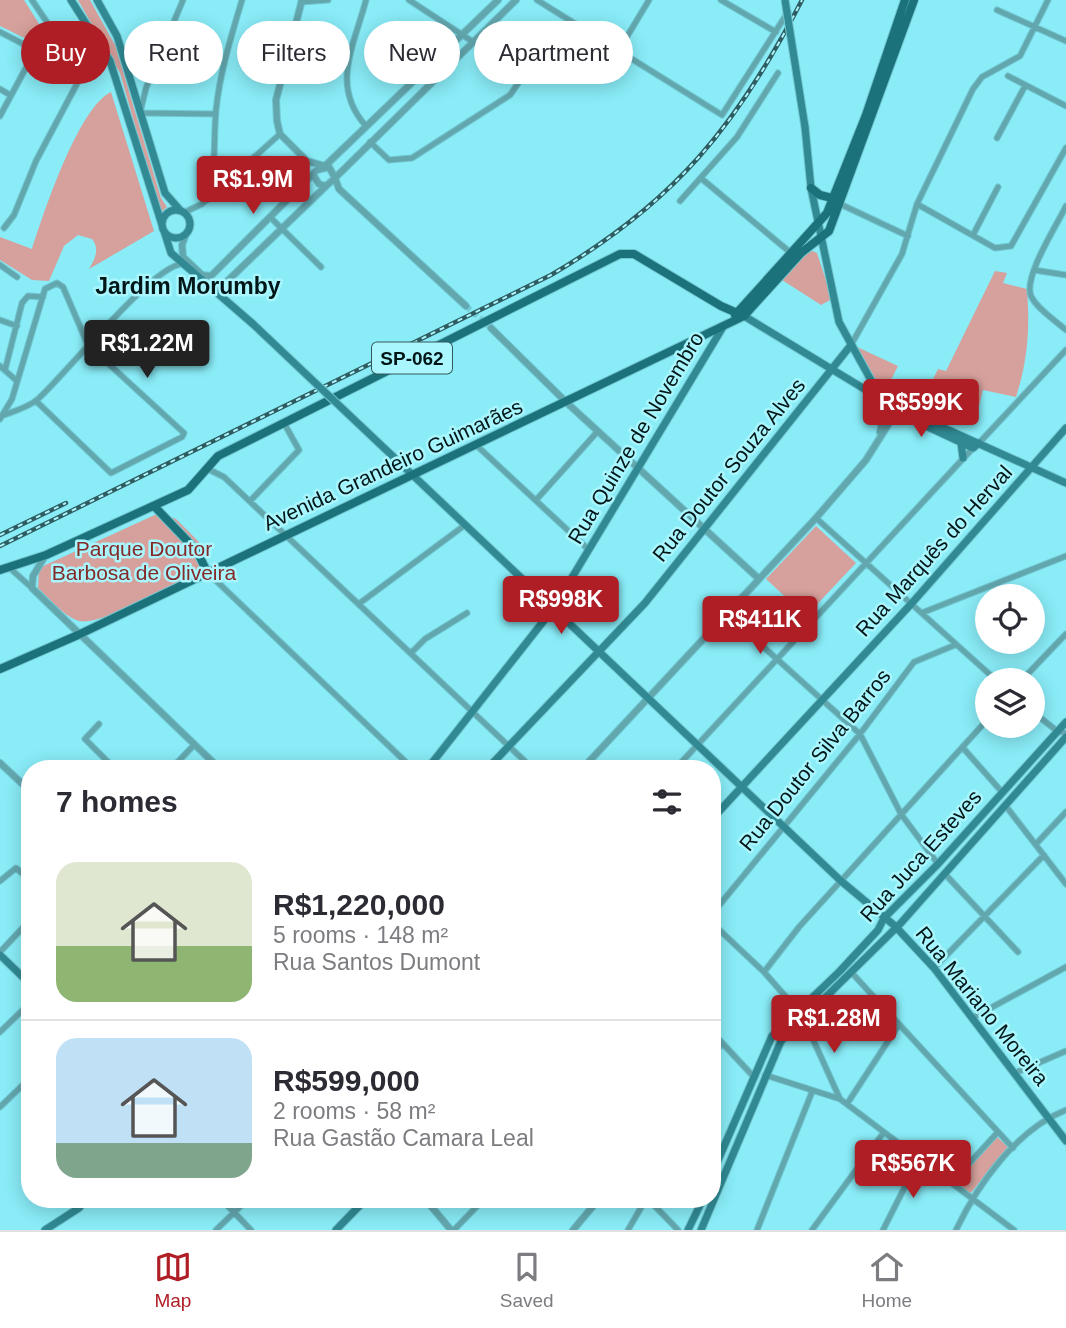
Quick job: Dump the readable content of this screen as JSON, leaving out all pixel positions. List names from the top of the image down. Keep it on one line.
{"streets":{"main road":["SP-062","Rua Quinze de Novembro","Avenida Grandeiro Guimarães","Rua Doutor Souza Alves","Rua Marquês do Herval","Rua Juca Esteves","Rua Mariano Moreira"],"street":["Rua Doutor Silva Barros"]},"crossings":[["SP-062","Rua Quinze de Novembro"],["Rua Quinze de Novembro","Avenida Grandeiro Guimarães"],["Rua Juca Esteves","Rua Mariano Moreira"]],"districts":["Jardim Morumby"],"parks":["Parque Doutor Barbosa de Oliveira"],"page":{"chip":["Buy","Rent","Filters","New","Apartment"],"price":["R$1.9M","R$1.22M","R$599K","R$998K","R$411K","R$1.28M","R$567K"],"heading":"7 homes","list":[{"name":"R$1,220,000","note":"5 rooms · 148 m² · Rua Santos Dumont"},{"name":"R$599,000","note":"2 rooms · 58 m² · Rua Gastão Camara Leal"}],"tabs":["Map","Saved","Home"]}}
